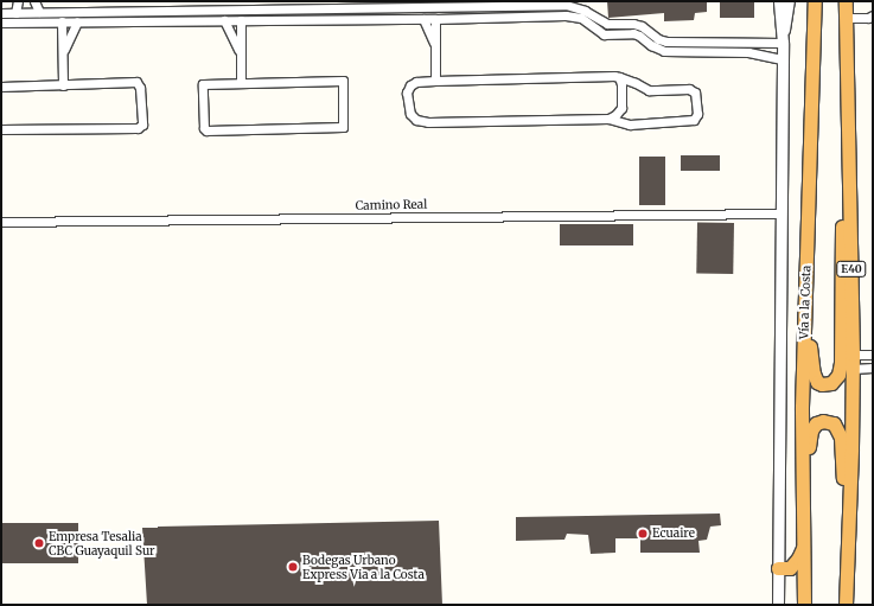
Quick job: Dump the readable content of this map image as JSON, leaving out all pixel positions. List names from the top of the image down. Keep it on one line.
{"streets":{"highway":["E40","Vía a la Costa"],"street":["Camino Real"]},"crossings":[["Camino Real","Vía a la Costa"]],"places":["Ecuaire","Empresa Tesalia CBC Guayaquil Sur","Bodegas Urbano Express Via a la Costa"]}
